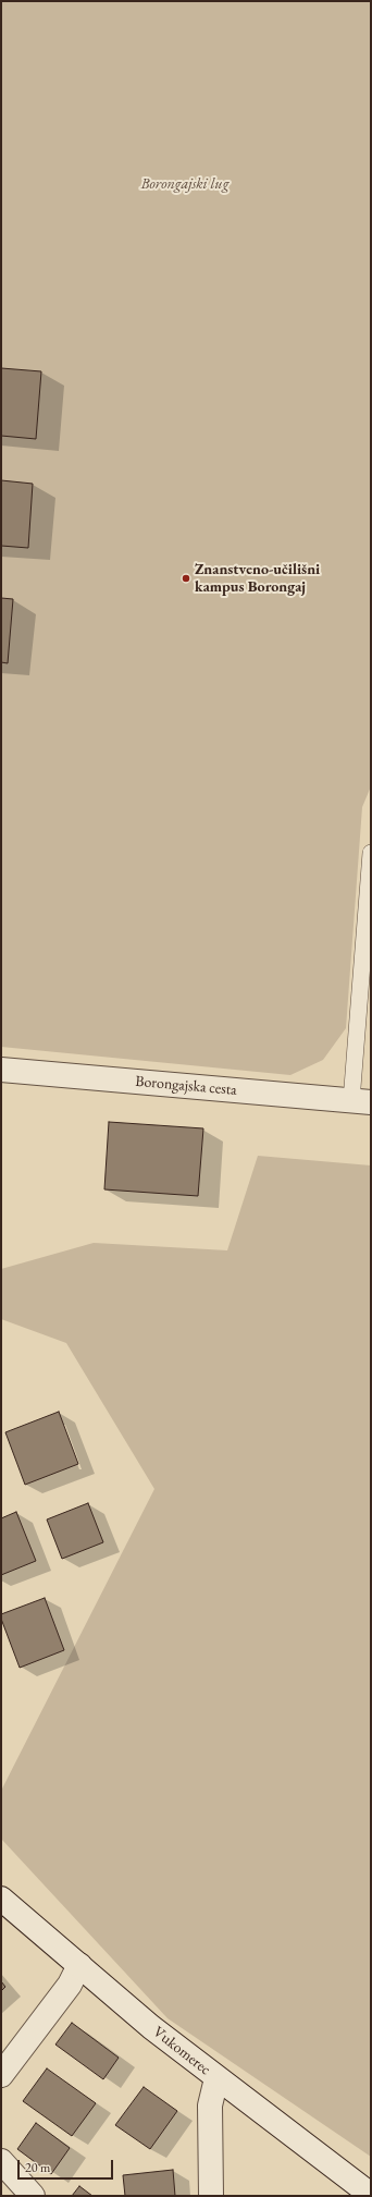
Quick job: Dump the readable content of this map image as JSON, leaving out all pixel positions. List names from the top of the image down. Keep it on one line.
{"streets":{"street":["Borongajska cesta","Vukomerec"]},"parks":["Borongajski lug"],"places":["Znanstveno-učilišni kampus Borongaj"],"scale_bar":"20 m"}
